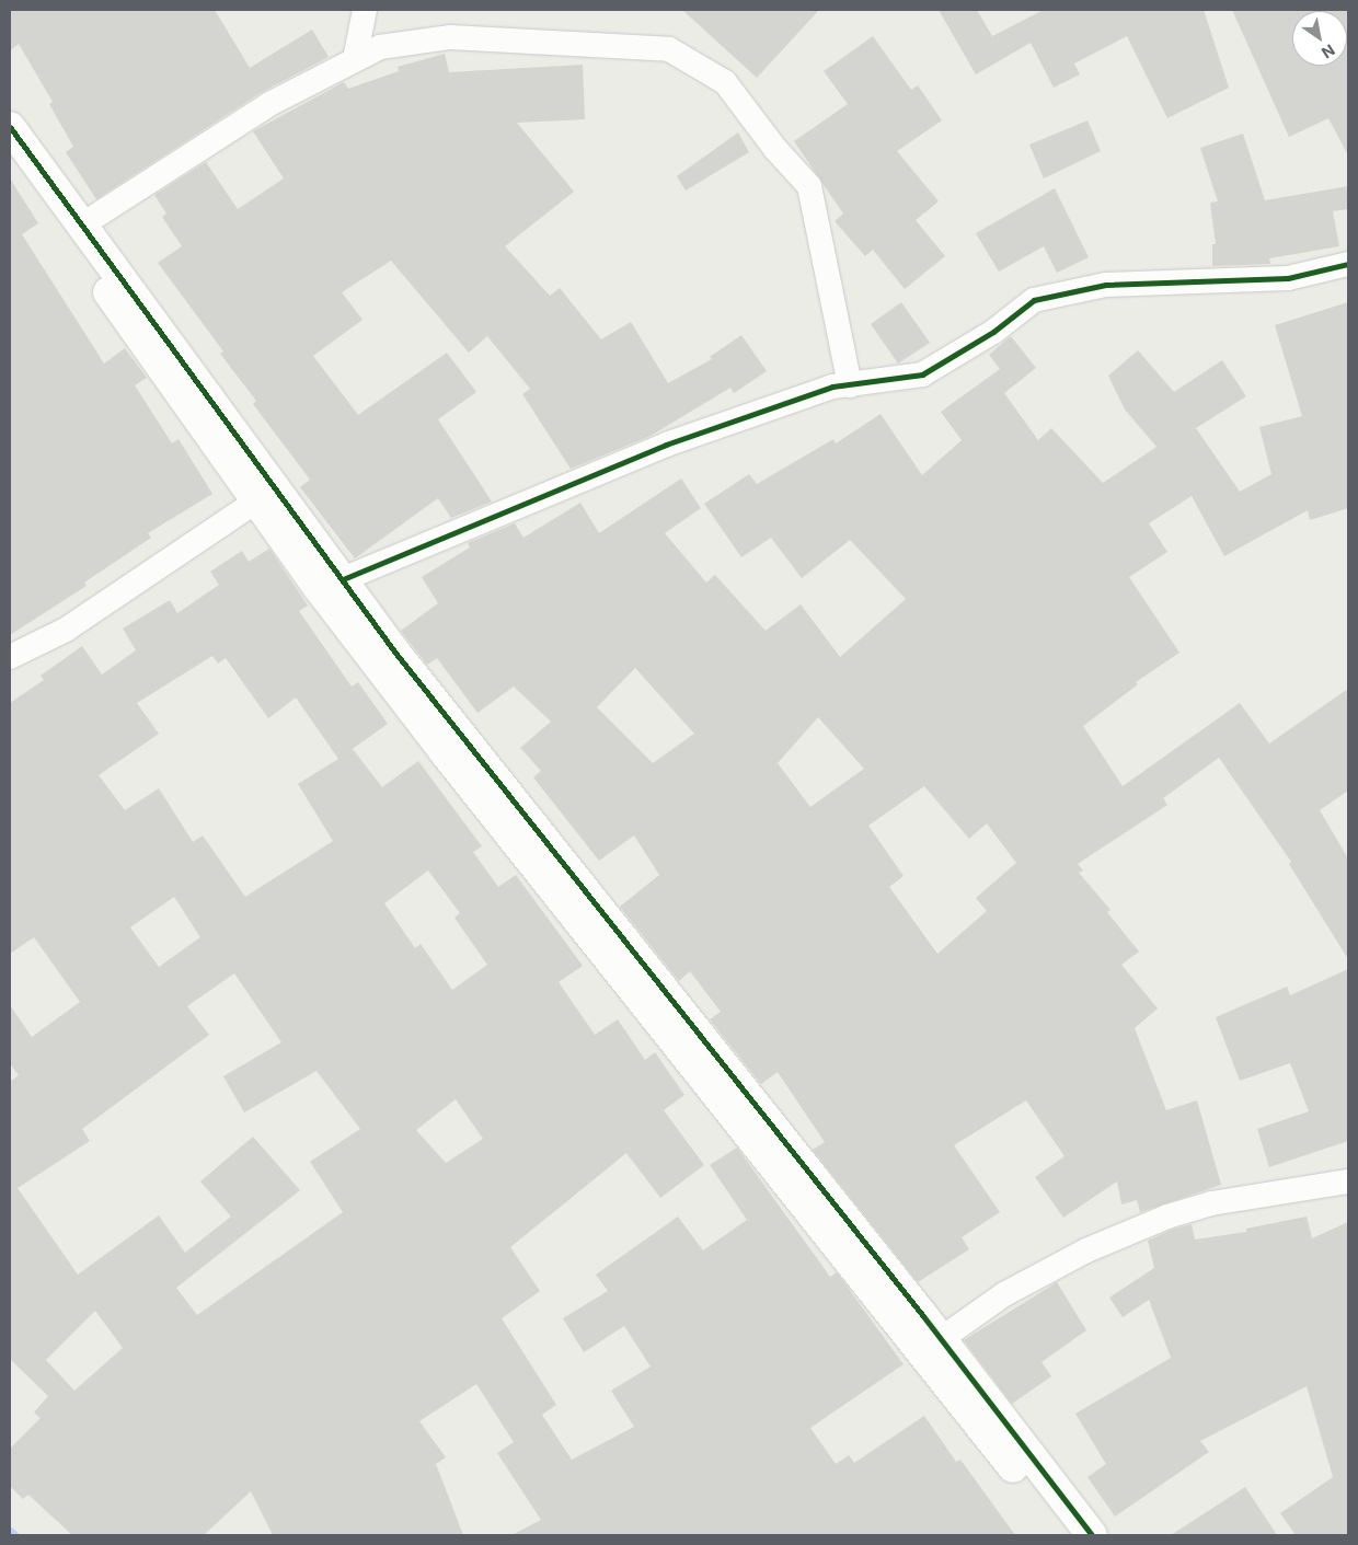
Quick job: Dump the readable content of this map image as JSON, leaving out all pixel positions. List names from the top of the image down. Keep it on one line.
{"north":"bottom right"}
